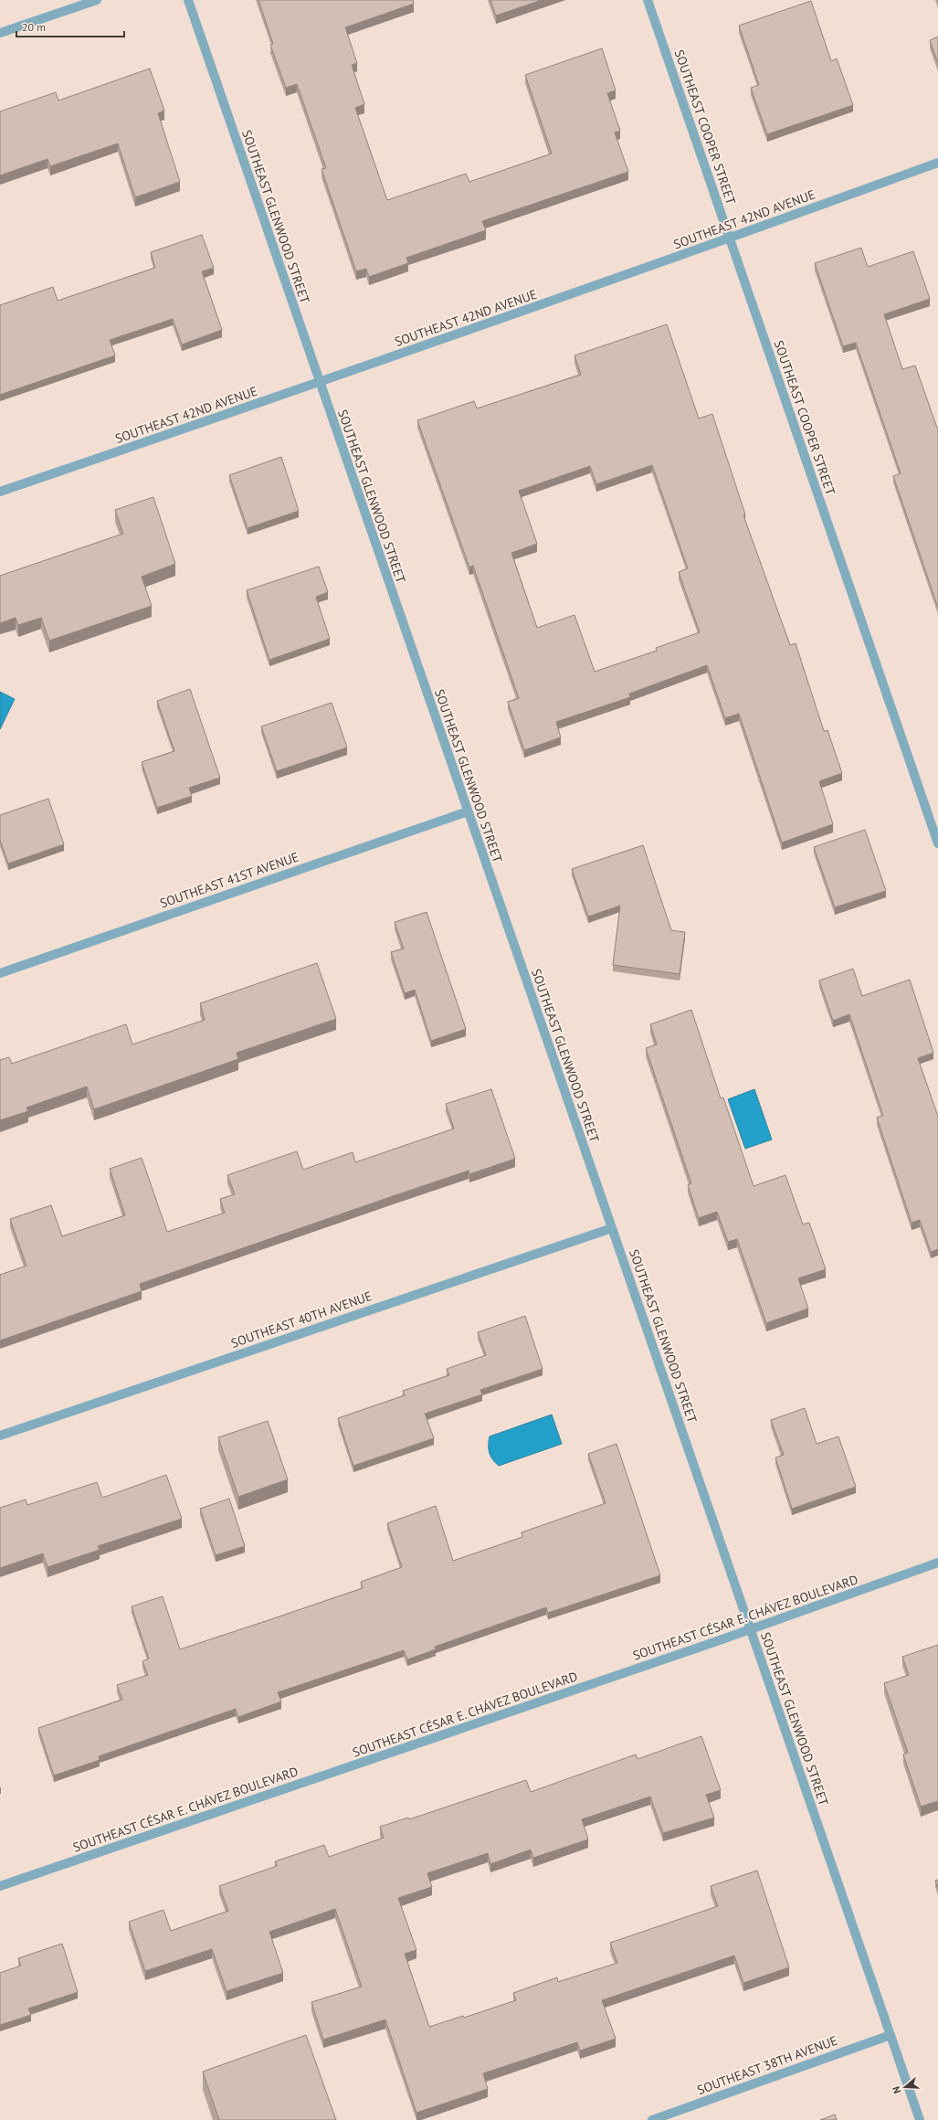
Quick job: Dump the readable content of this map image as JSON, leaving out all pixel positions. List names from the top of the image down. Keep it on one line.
{"streets":{"street":["SOUTHEAST COOPER STREET","SOUTHEAST GLENWOOD STREET","SOUTHEAST 42ND AVENUE","SOUTHEAST 41ST AVENUE","SOUTHEAST 40TH AVENUE","SOUTHEAST CÉSAR E. CHÁVEZ BOULEVARD","SOUTHEAST 38TH AVENUE"]},"crossings":[["SOUTHEAST COOPER STREET","SOUTHEAST 42ND AVENUE"],["SOUTHEAST GLENWOOD STREET","SOUTHEAST 42ND AVENUE"],["SOUTHEAST GLENWOOD STREET","SOUTHEAST 41ST AVENUE"],["SOUTHEAST GLENWOOD STREET","SOUTHEAST 40TH AVENUE"],["SOUTHEAST GLENWOOD STREET","SOUTHEAST CÉSAR E. CHÁVEZ BOULEVARD"],["SOUTHEAST GLENWOOD STREET","SOUTHEAST 38TH AVENUE"]],"scale_bar":"20 m","north":"left"}
